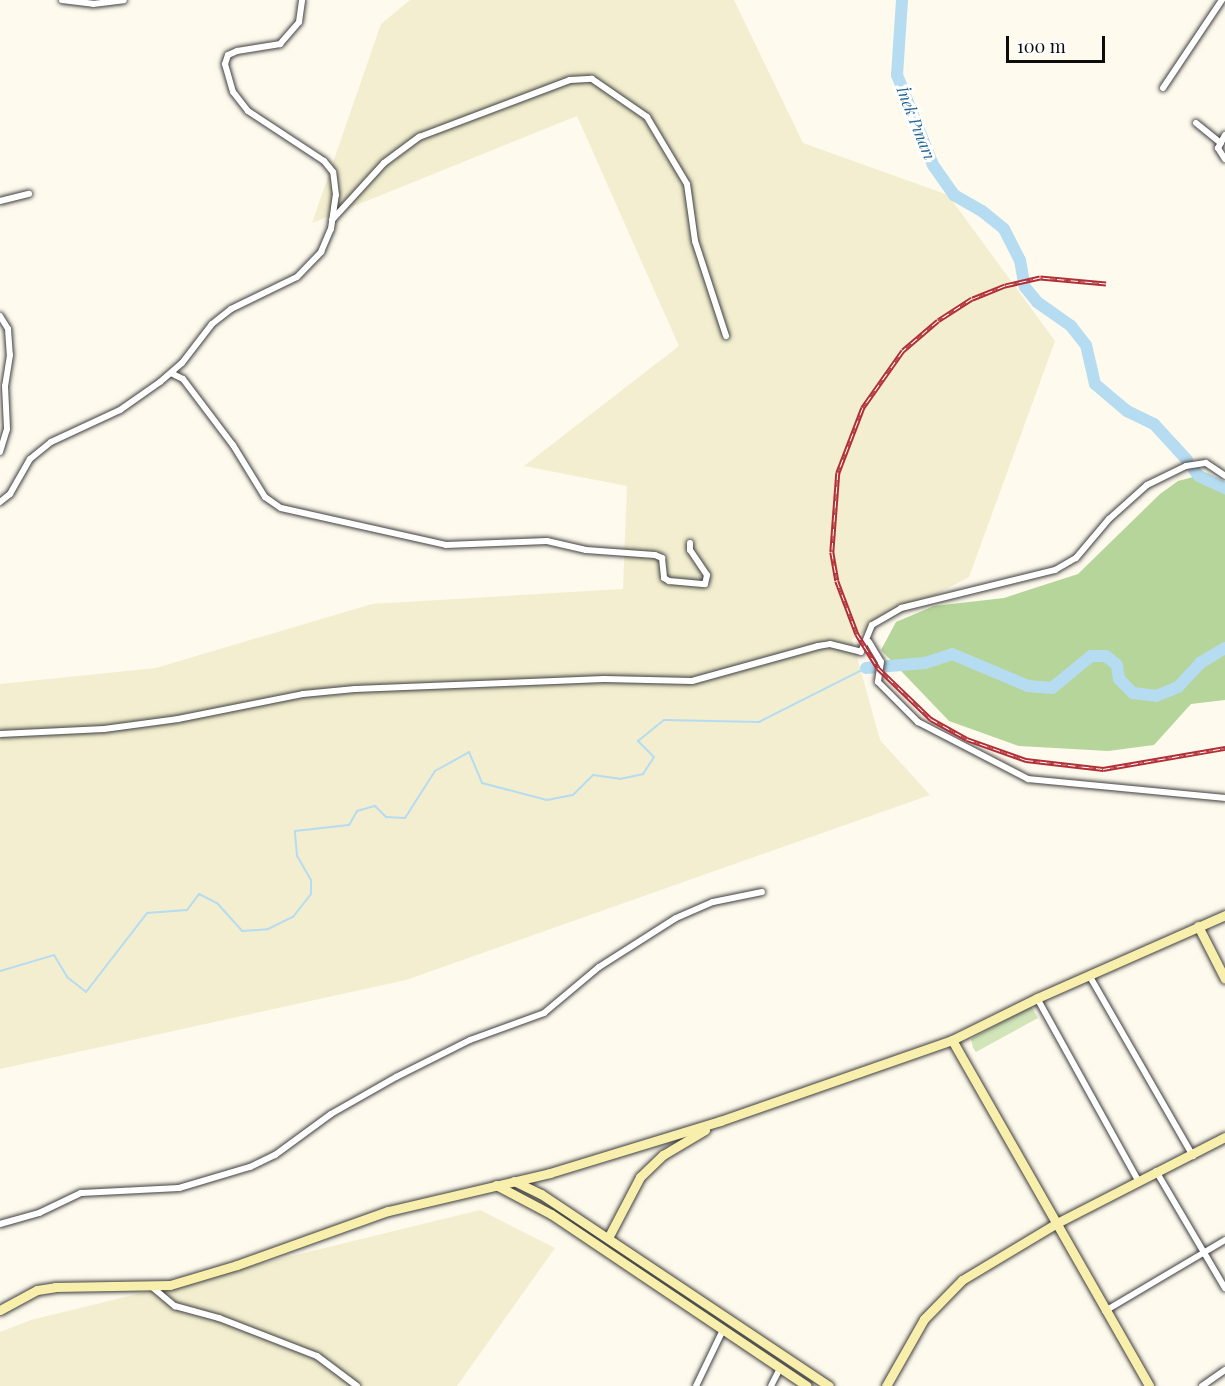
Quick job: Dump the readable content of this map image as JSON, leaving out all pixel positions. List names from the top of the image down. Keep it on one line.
{"water":["İnek Pınarı"],"scale_bar":"100 m"}
